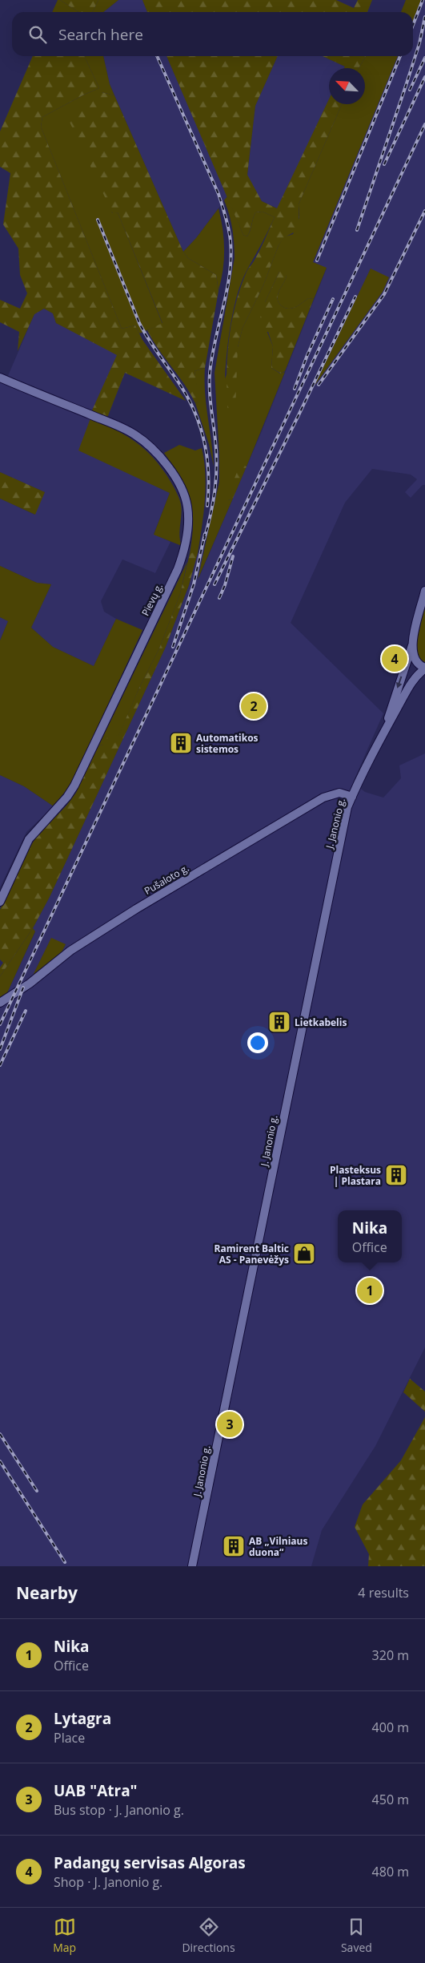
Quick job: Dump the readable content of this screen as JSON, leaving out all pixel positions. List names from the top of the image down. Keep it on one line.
{"streets":{"main road":["Pievų g.","J. Janonio g.","Pušaloto g."]},"crossings":[["J. Janonio g.","Pušaloto g."]],"places":{"building":["Automatikos sistemos","Lietkabelis","Plasteksus | Plastara","AB „Vilniaus duona“"],"shop":["Ramirent Baltic AS - Panevėžys"]},"north":"top left","page":{"search":"Search here","pins":["4","2","1","3"],"popup":["Nika","Office"],"heading":["Nearby","4 results"],"list":[{"mark":"1","name":"Nika","note":"Office","value":"320 m"},{"mark":"2","name":"Lytagra","note":"Place","value":"400 m"},{"mark":"3","name":"UAB \"Atra\"","note":"Bus stop · J. Janonio g.","value":"450 m"},{"mark":"4","name":"Padangų servisas Algoras","note":"Shop · J. Janonio g.","value":"480 m"}],"nav":["Map","Directions","Saved"]}}
